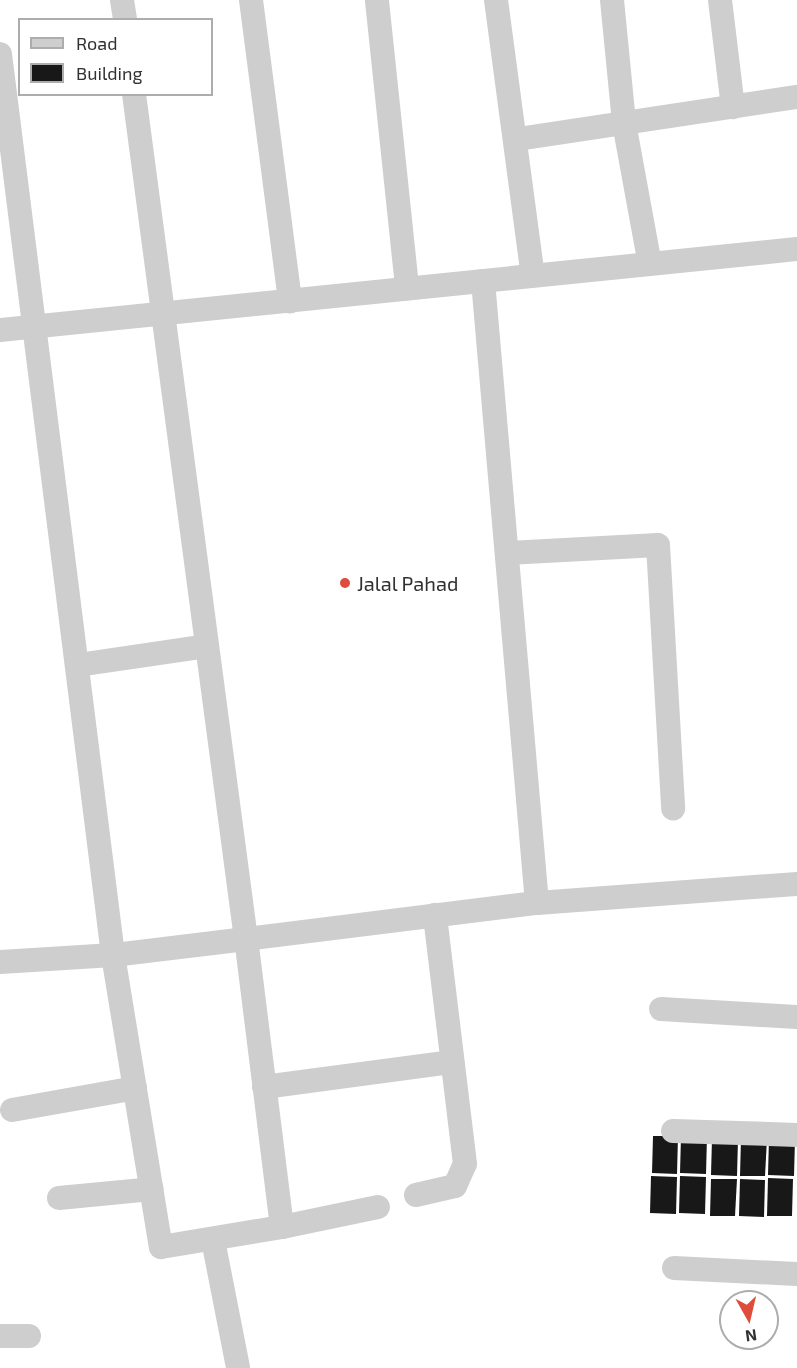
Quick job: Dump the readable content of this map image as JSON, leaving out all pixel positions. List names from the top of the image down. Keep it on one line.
{"places":["Jalal Pahad"],"legend":["Road","Building"],"north":"bottom"}
